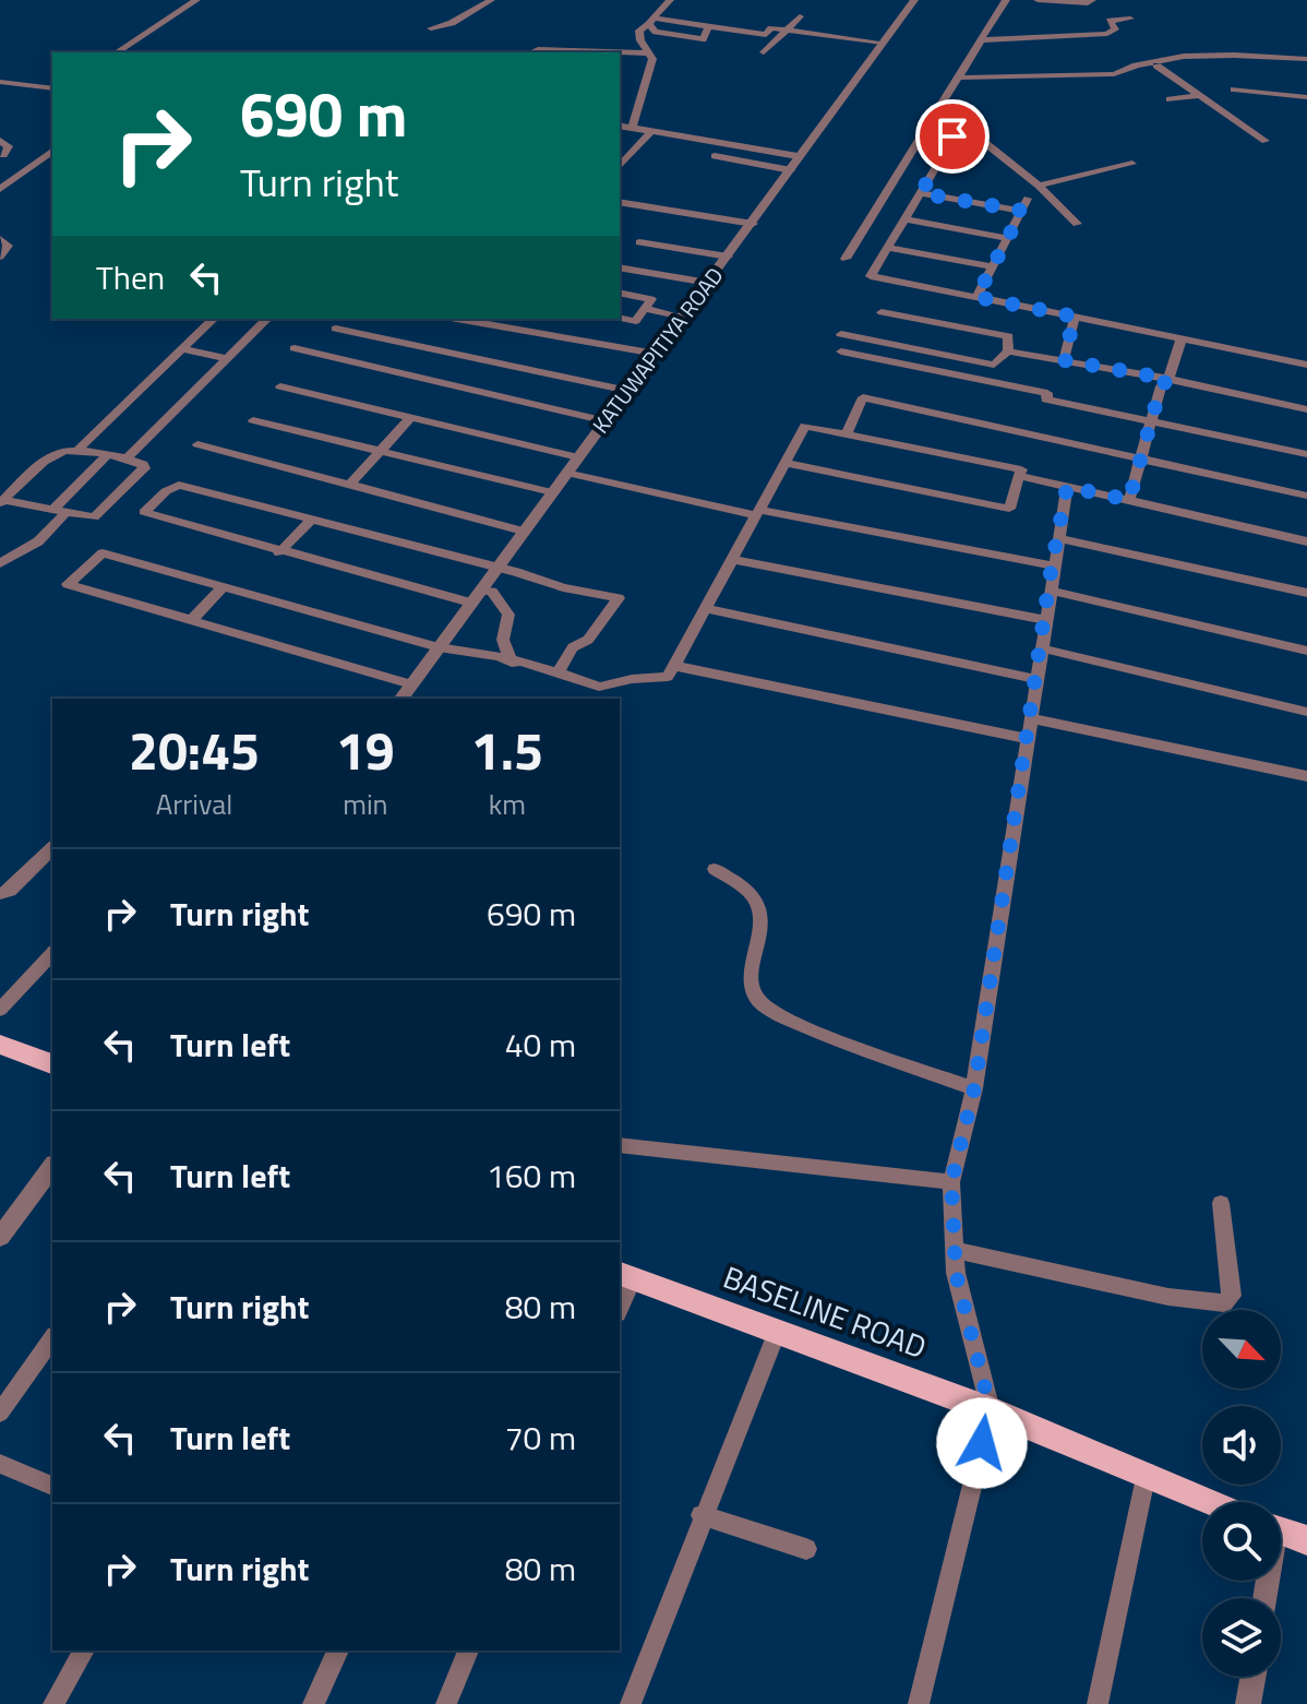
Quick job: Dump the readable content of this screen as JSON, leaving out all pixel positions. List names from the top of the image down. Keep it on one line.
{"streets":{"main road":["BASELINE ROAD"],"street":["KATUWAPITIYA ROAD"]},"north":"bottom right","page":{"turn":["690 m","Turn right"],"then":"Then","eta":["20:45","Arrival","19","min","1.5","km"],"list":[{"name":"Turn right","value":"690 m"},{"name":"Turn left","value":"40 m"},{"name":"Turn left","value":"160 m"},{"name":"Turn right","value":"80 m"},{"name":"Turn left","value":"70 m"},{"name":"Turn right","value":"80 m"}]}}
